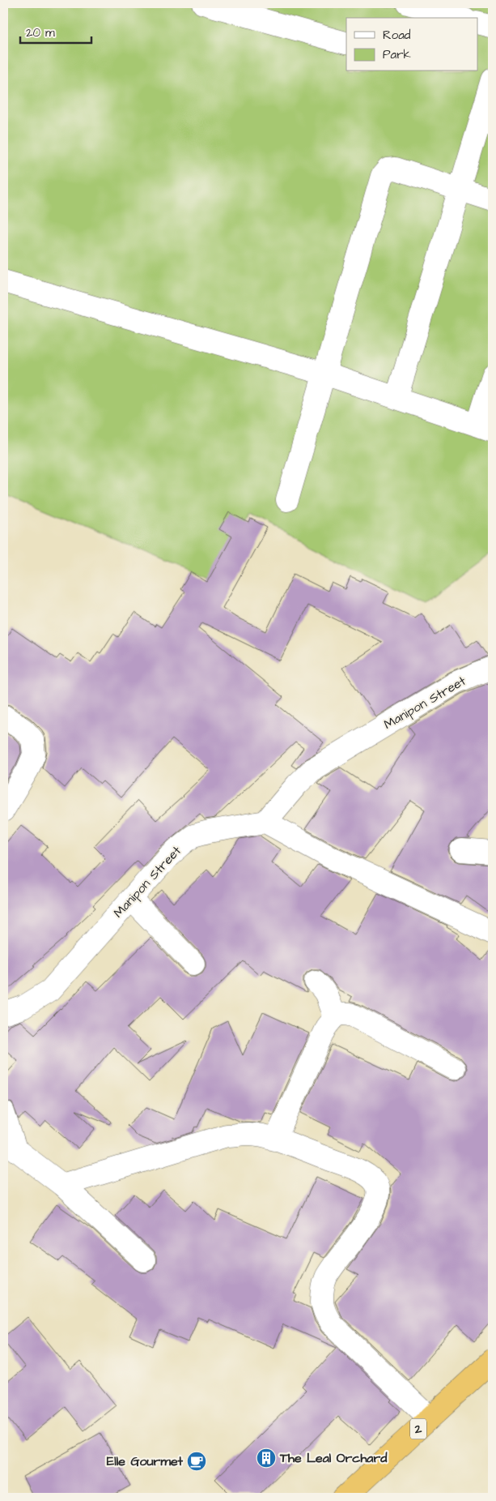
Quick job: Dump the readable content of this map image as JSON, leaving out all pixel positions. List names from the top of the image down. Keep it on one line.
{"streets":{"highway":["2"],"street":["Manipon Street"]},"places":{"building":["The Leal Orchard"],"cafe":["Elle Gourmet"]},"legend":["Road","Park"],"scale_bar":"20 m"}
